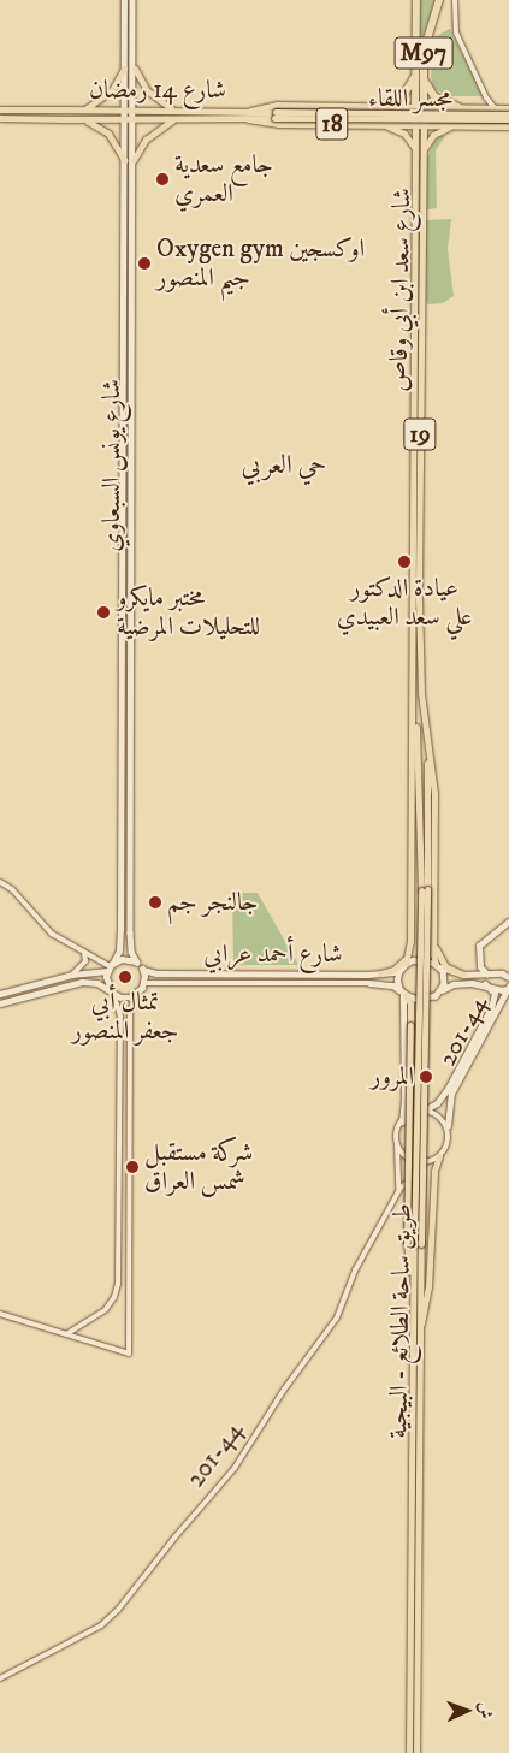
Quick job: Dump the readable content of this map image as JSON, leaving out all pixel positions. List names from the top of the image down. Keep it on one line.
{"streets":{"highway":["M97"],"main road":["شارع 14 رمضان","مجسر اللقاء","18","شارع سعد ابن أبي وقاص","19","شارع يونس السبعاوي","شارع أحمد عرابي","201-44","طريق ساحة الطلائع - البيجية"]},"crossings":[["M97","شارع 14 رمضان"],["شارع 14 رمضان","مجسر اللقاء"],["شارع 14 رمضان","شارع سعد ابن أبي وقاص"],["شارع 14 رمضان","شارع يونس السبعاوي"],["شارع يونس السبعاوي","شارع أحمد عرابي"]],"districts":["حي العربي"],"places":["جامع سعدية العمري","Oxygen gym اوكسجين جيم المنصور","عيادة الدكتور علي سعد العبيدي","مختبر مايكرو للتحليلات المرضية","جالنجر جم","تمثال أبي جعفر المنصور","المرور","شركة مستقبل شمس العراق"],"north":"right"}
